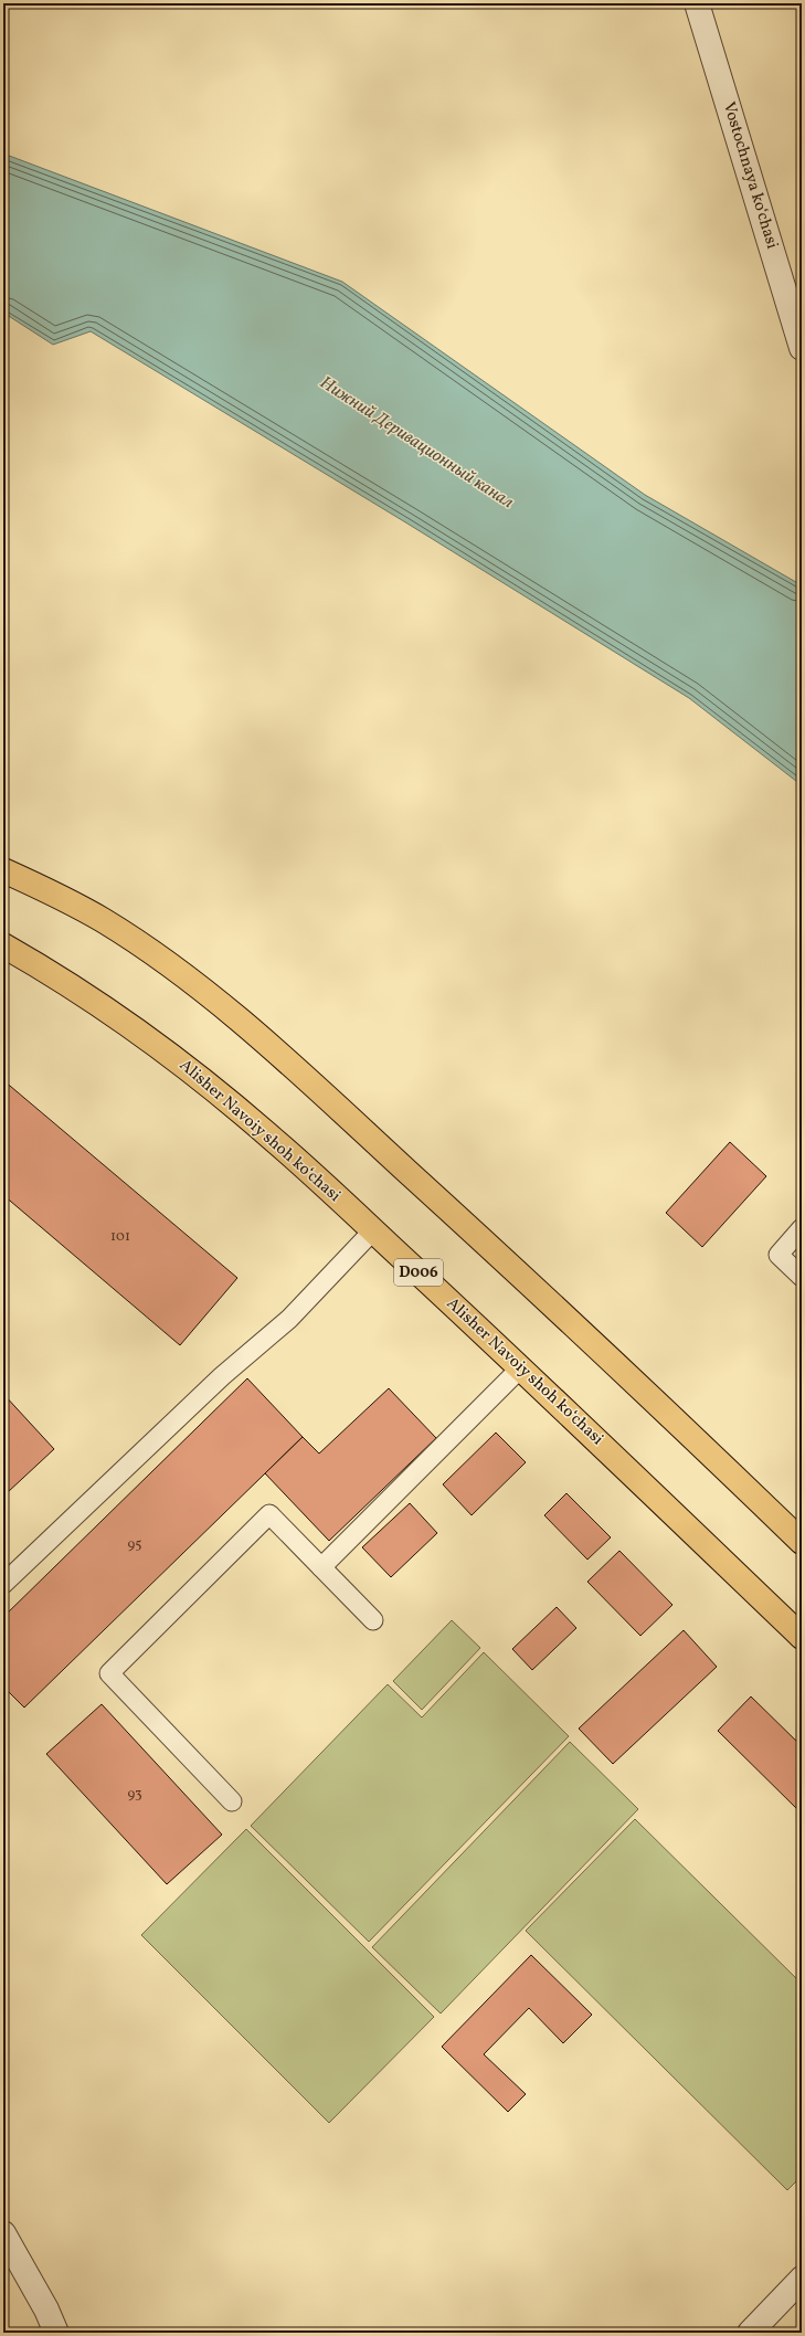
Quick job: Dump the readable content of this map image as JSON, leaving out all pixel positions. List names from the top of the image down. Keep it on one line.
{"streets":{"main road":["Alisher Navoiy shoh koʻchasi","D006"],"street":["Vostochnaya ko‘chasi"]},"water":["Нижний Деривационный канал"],"house_numbers":["101","95","93"]}
